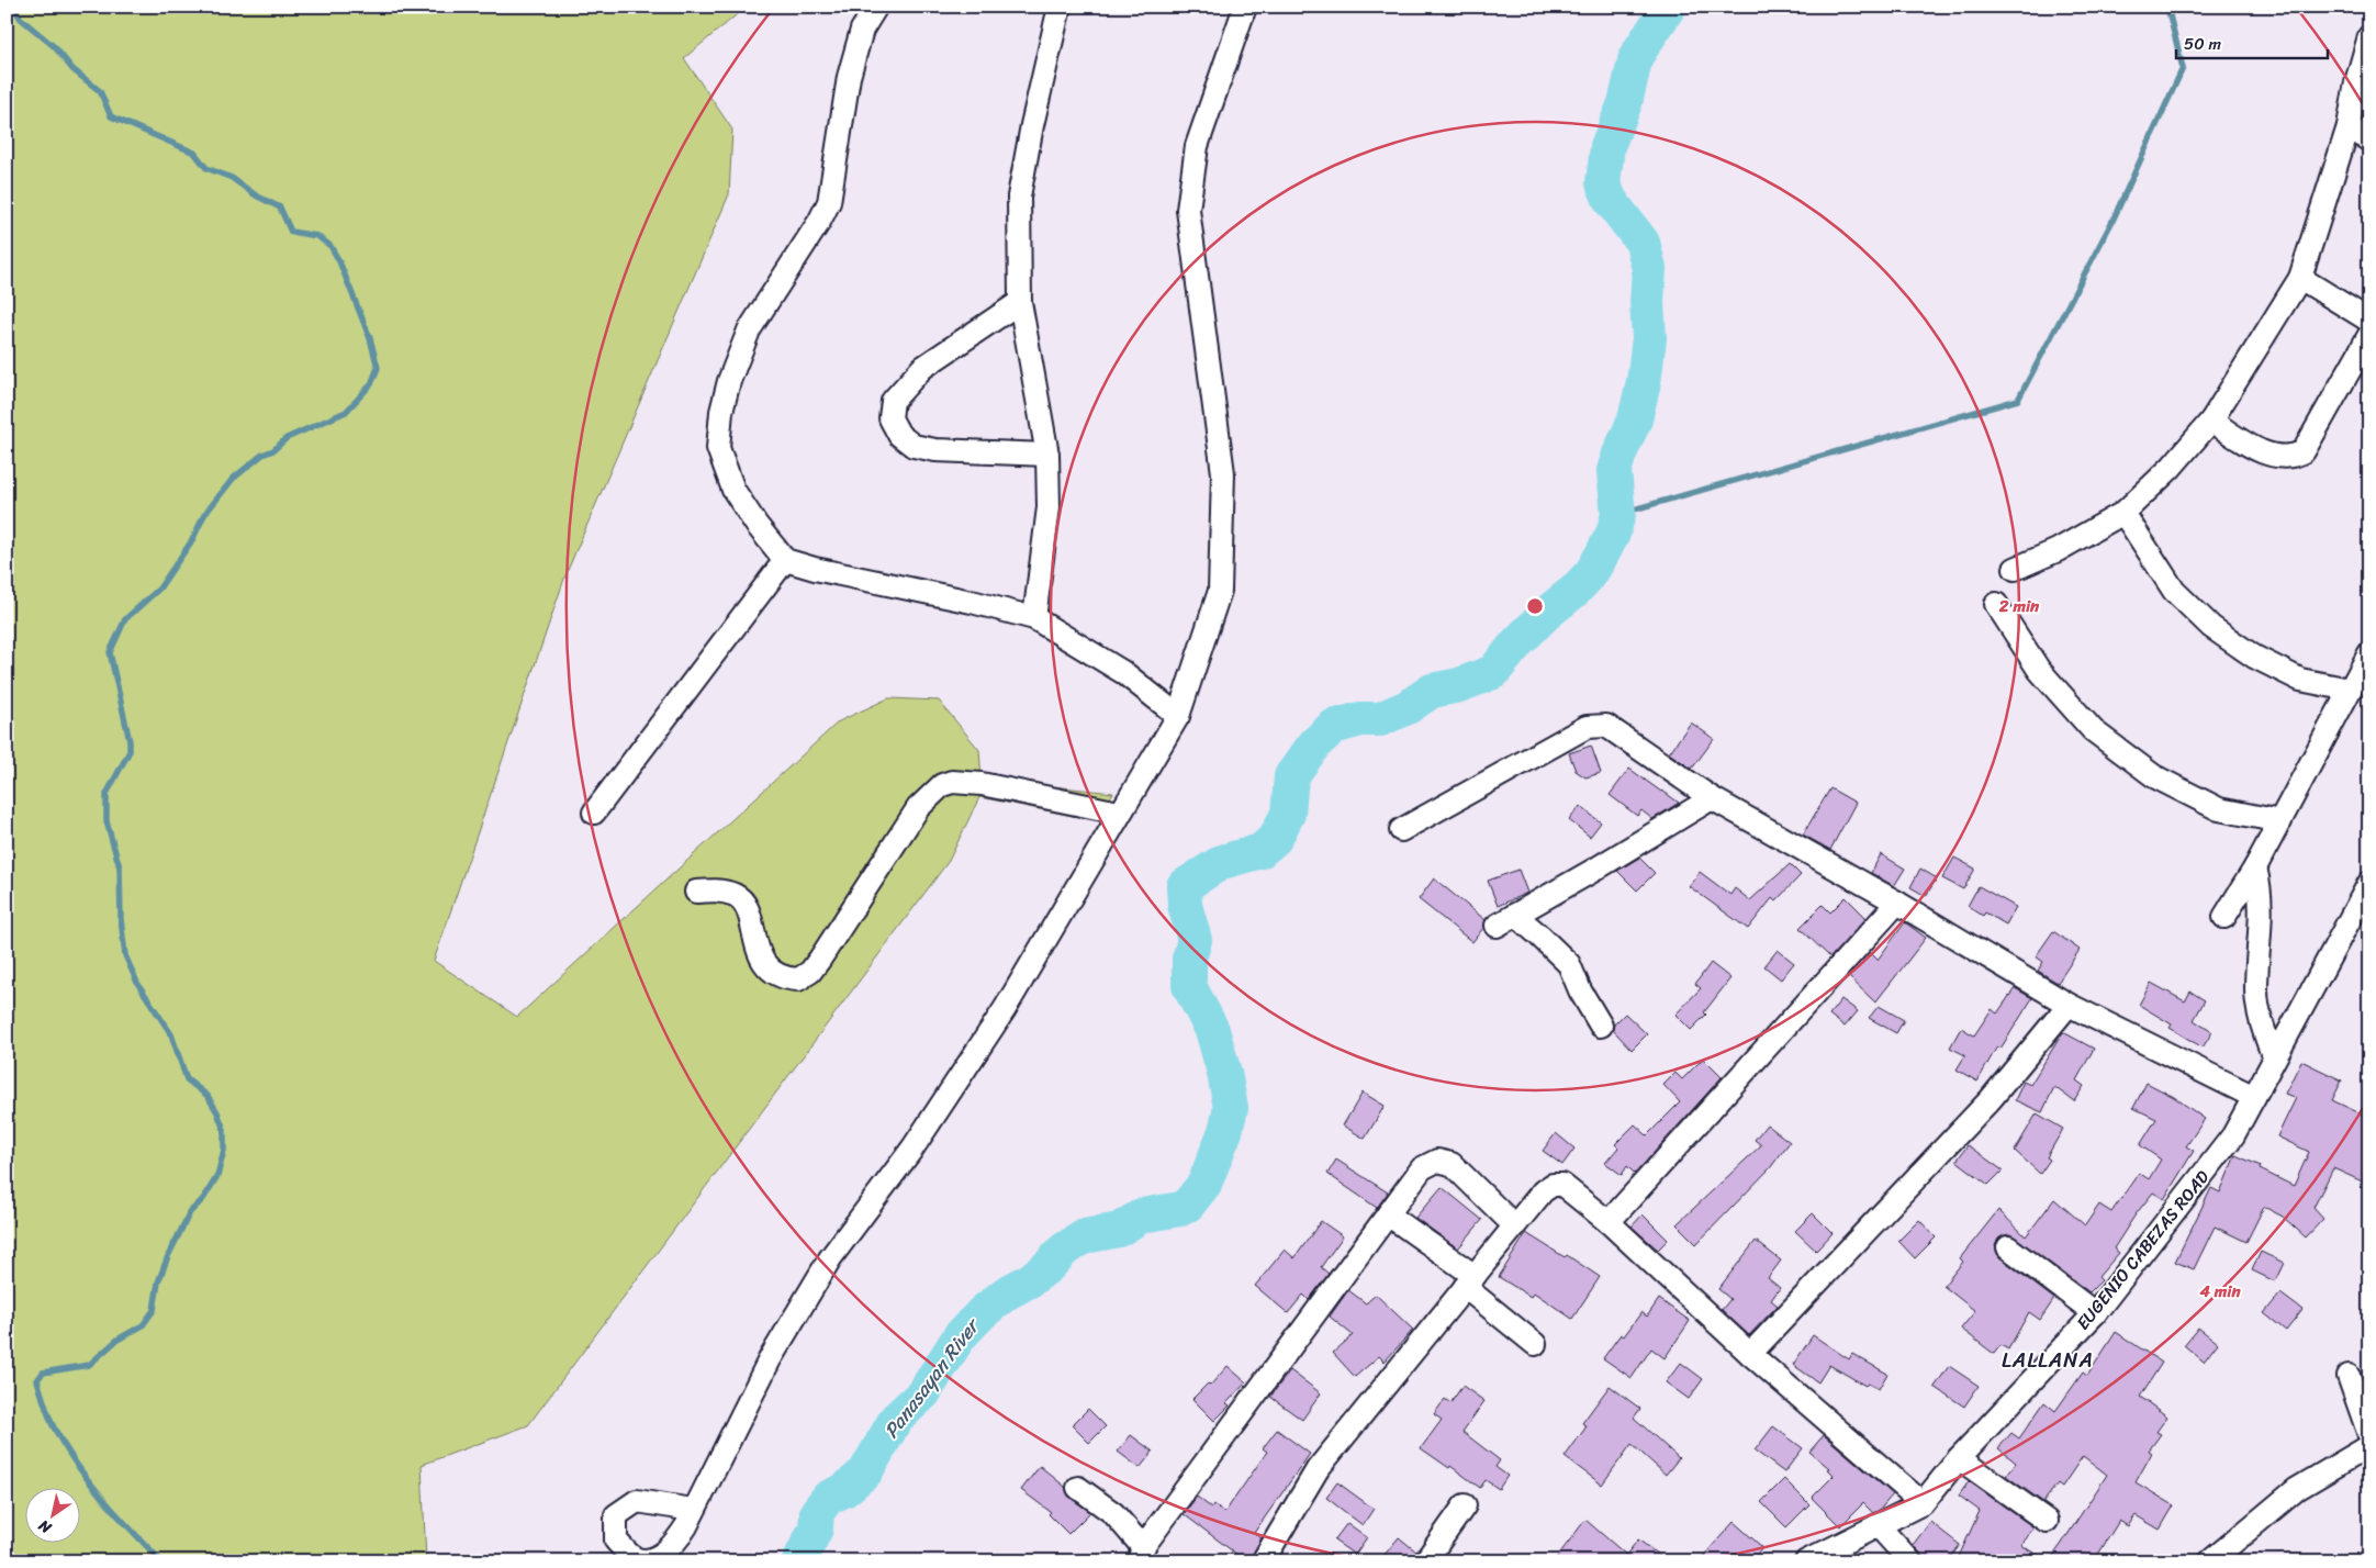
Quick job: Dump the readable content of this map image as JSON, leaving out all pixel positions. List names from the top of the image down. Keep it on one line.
{"streets":{"street":["EUGENIO CABEZAS ROAD"]},"districts":["LALLANA"],"water":["Panasayan River"],"scale_bar":"50 m","north":"bottom left","rings":["2 min","4 min"]}
